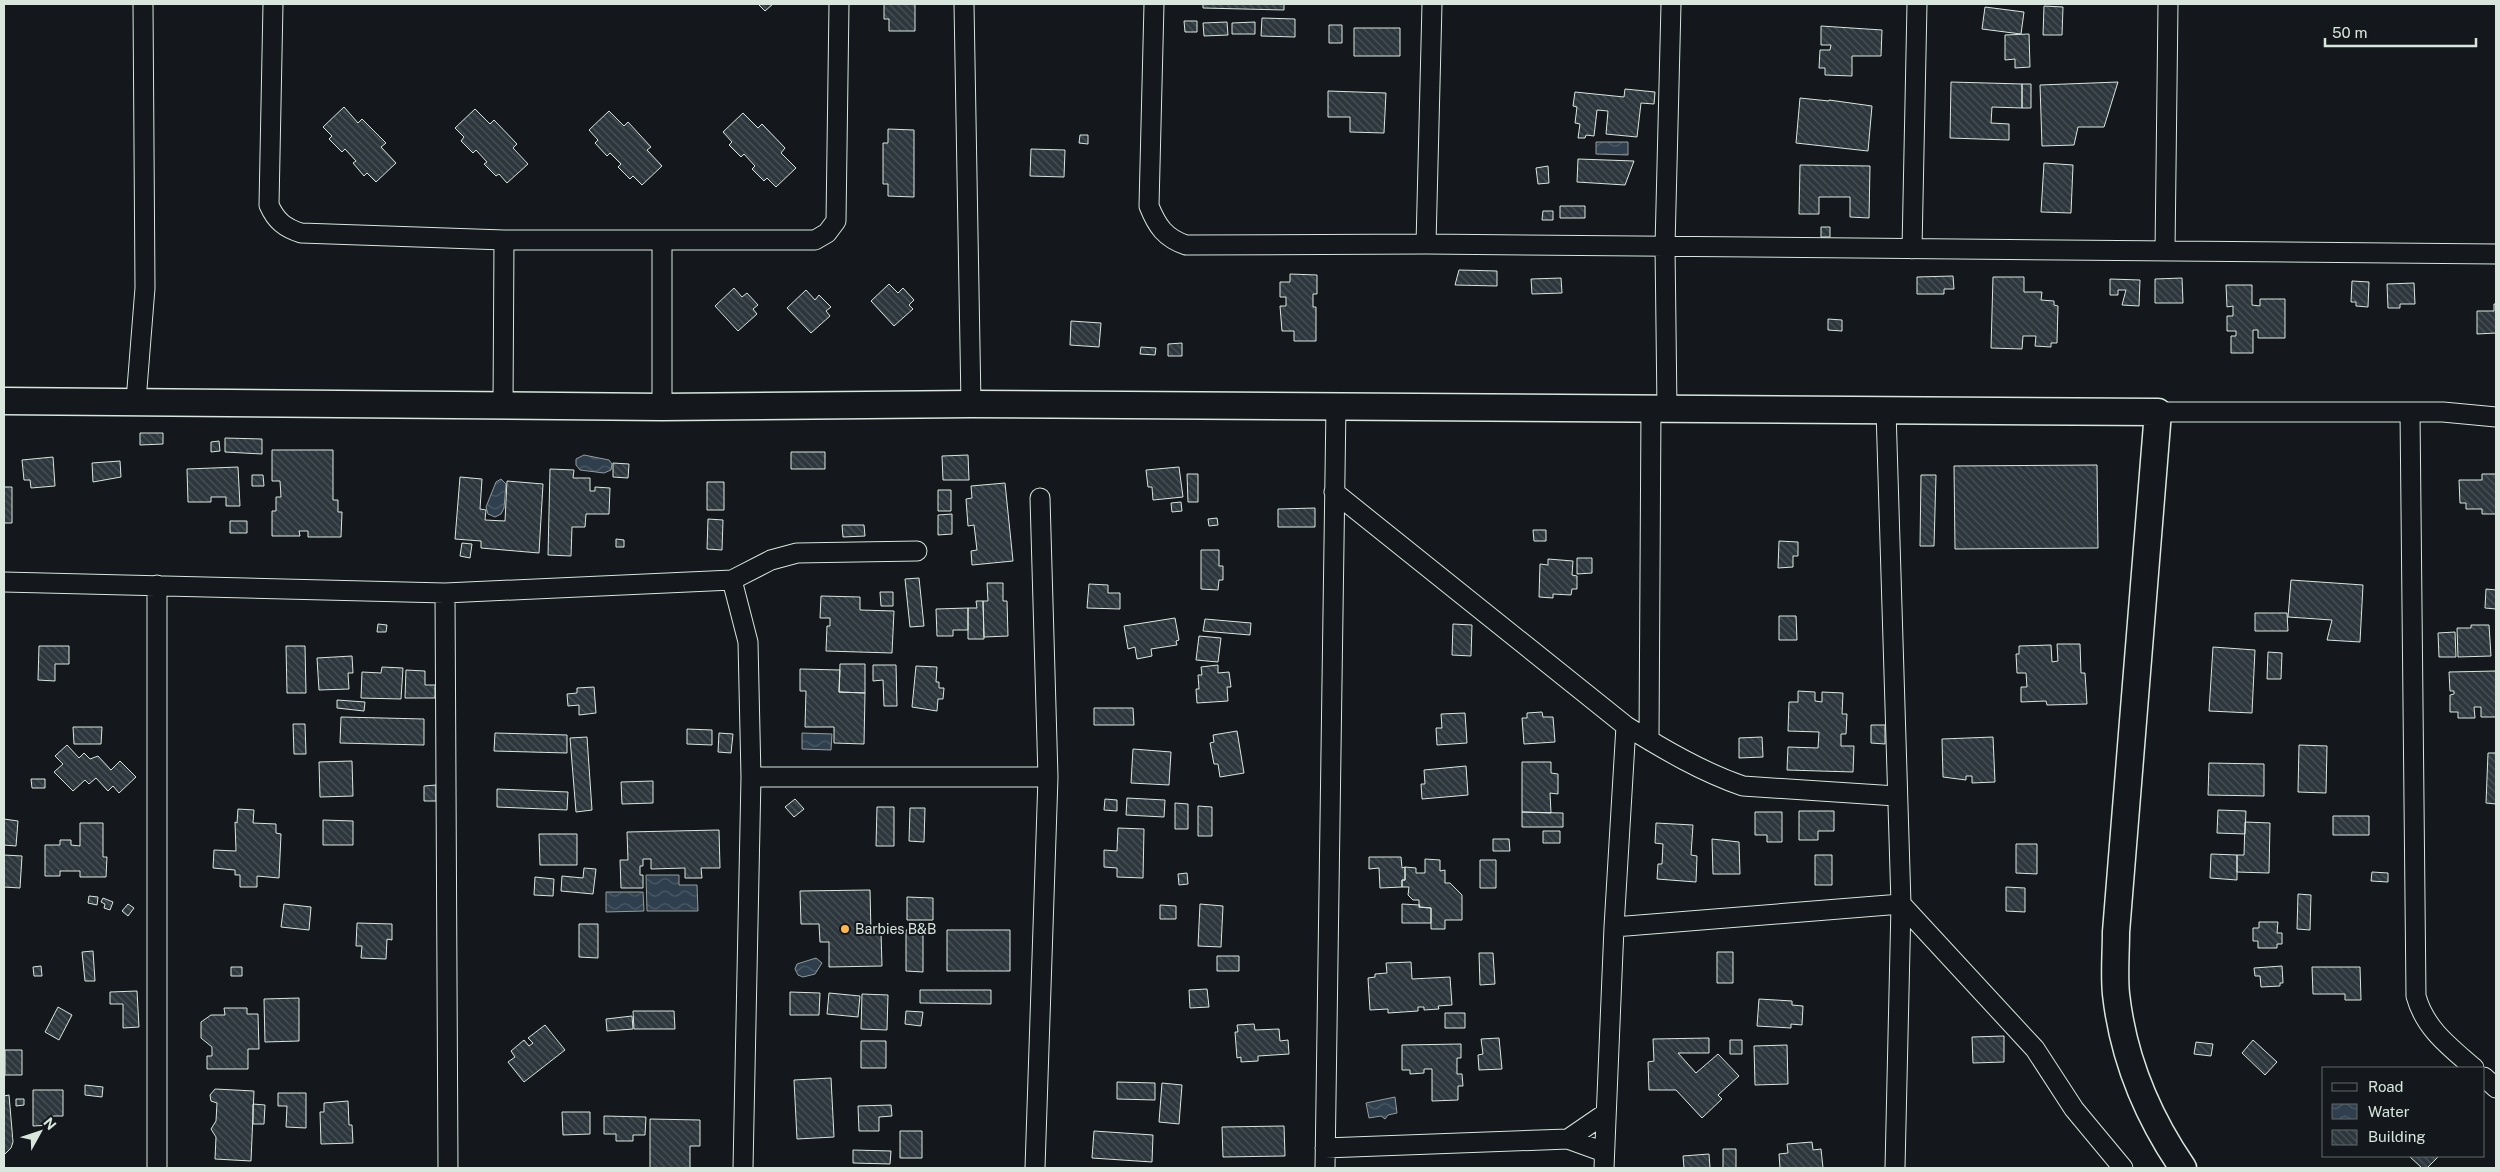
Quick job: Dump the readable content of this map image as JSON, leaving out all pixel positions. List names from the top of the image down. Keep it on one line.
{"places":["Barbies B&B"],"legend":["Road","Water","Building"],"scale_bar":"50 m","north":"top right"}
